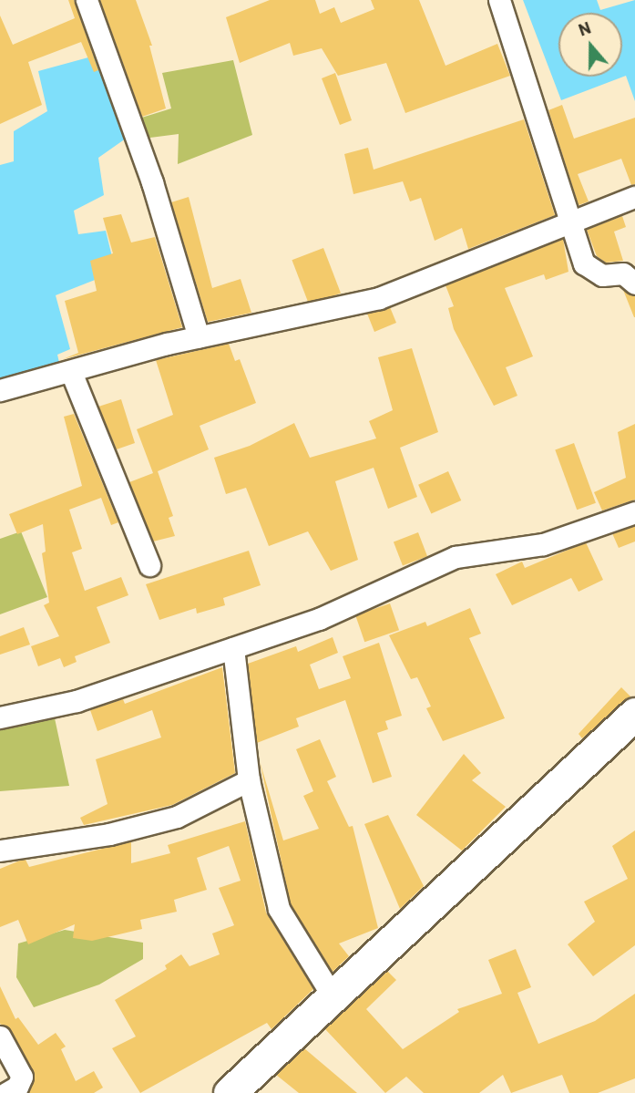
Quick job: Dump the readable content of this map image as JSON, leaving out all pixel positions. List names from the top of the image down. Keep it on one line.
{"north":"top"}
